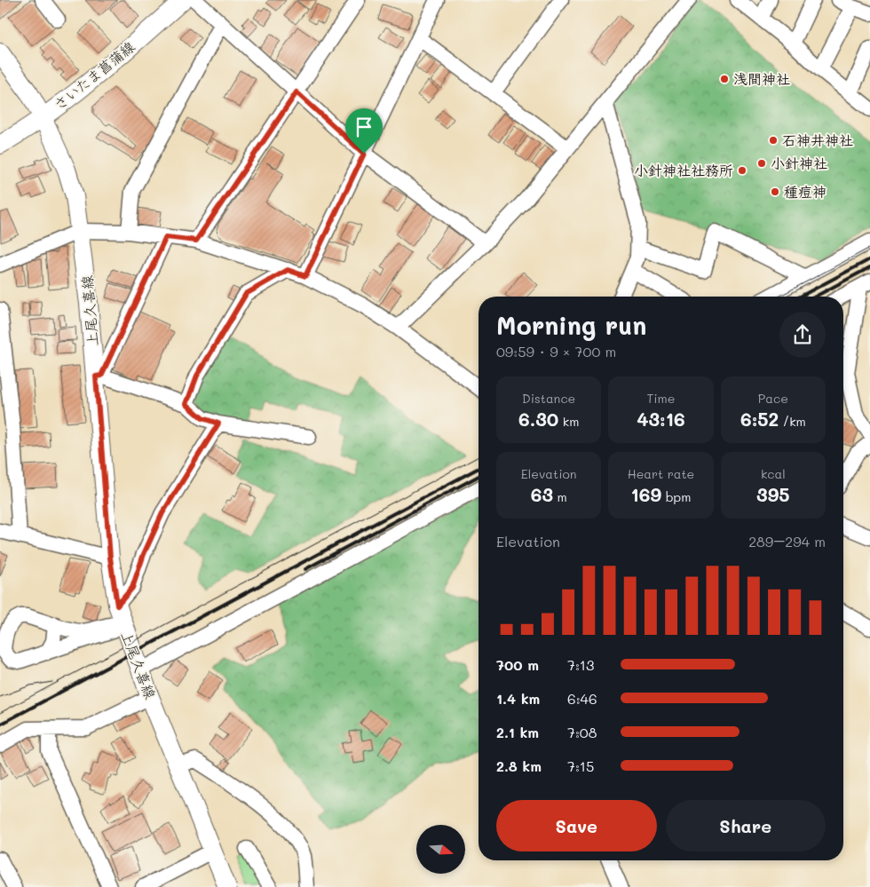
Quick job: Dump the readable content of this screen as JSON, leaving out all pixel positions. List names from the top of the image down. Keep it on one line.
{"streets":{"main road":["さいたま菖蒲線","上尾久喜線"]},"crossings":[["さいたま菖蒲線","上尾久喜線"]],"places":["浅間神社","石神井神社","小針神社","小針神社社務所","種痘神"],"north":"right","page":{"heading":["Morning run","09:59 · 9 × 700 m"],"stats":[["Distance","6.30 km"],["Time","43:16"],["Pace","6:52 /km"],["Elevation","63 m"],["Heart rate","169 bpm"],["kcal","395"]],"chart":["Elevation","289–294 m"],"list":[{"name":"700 m","note":"7:13"},{"name":"1.4 km","note":"6:46"},{"name":"2.1 km","note":"7:08"},{"name":"2.8 km","note":"7:15"}],"buttons":["Save","Share"]}}
